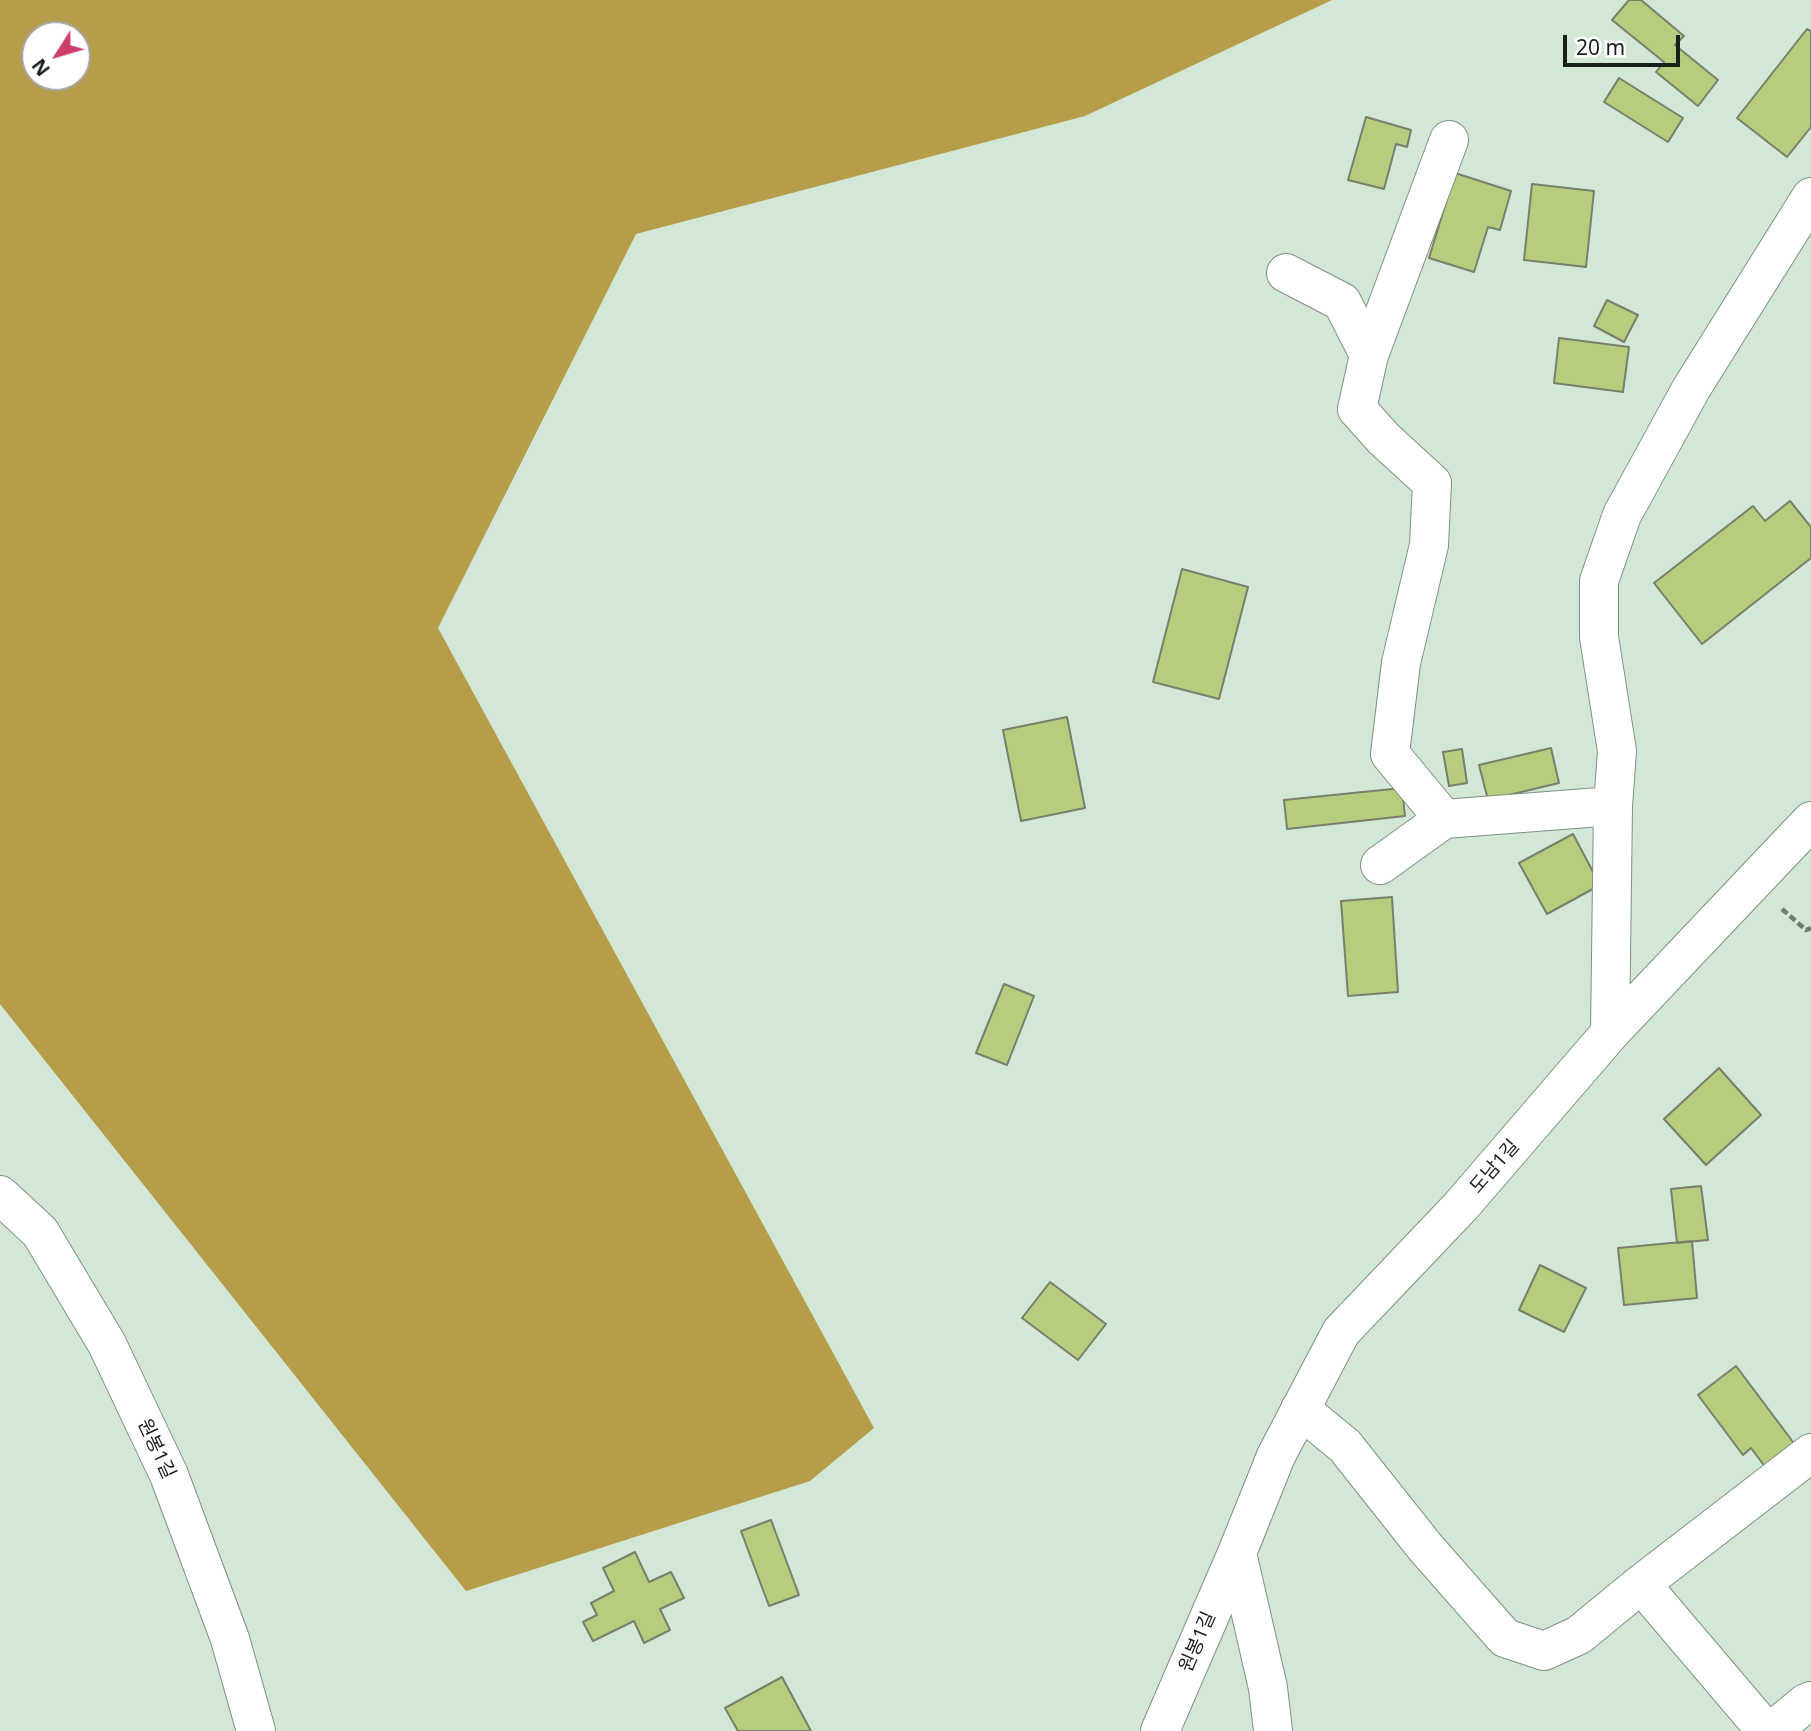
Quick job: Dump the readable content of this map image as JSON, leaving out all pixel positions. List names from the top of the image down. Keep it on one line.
{"streets":{"street":["도남1길","원봉1길"]},"crossings":[["도남1길","원봉1길"]],"scale_bar":"20 m","north":"bottom left"}
